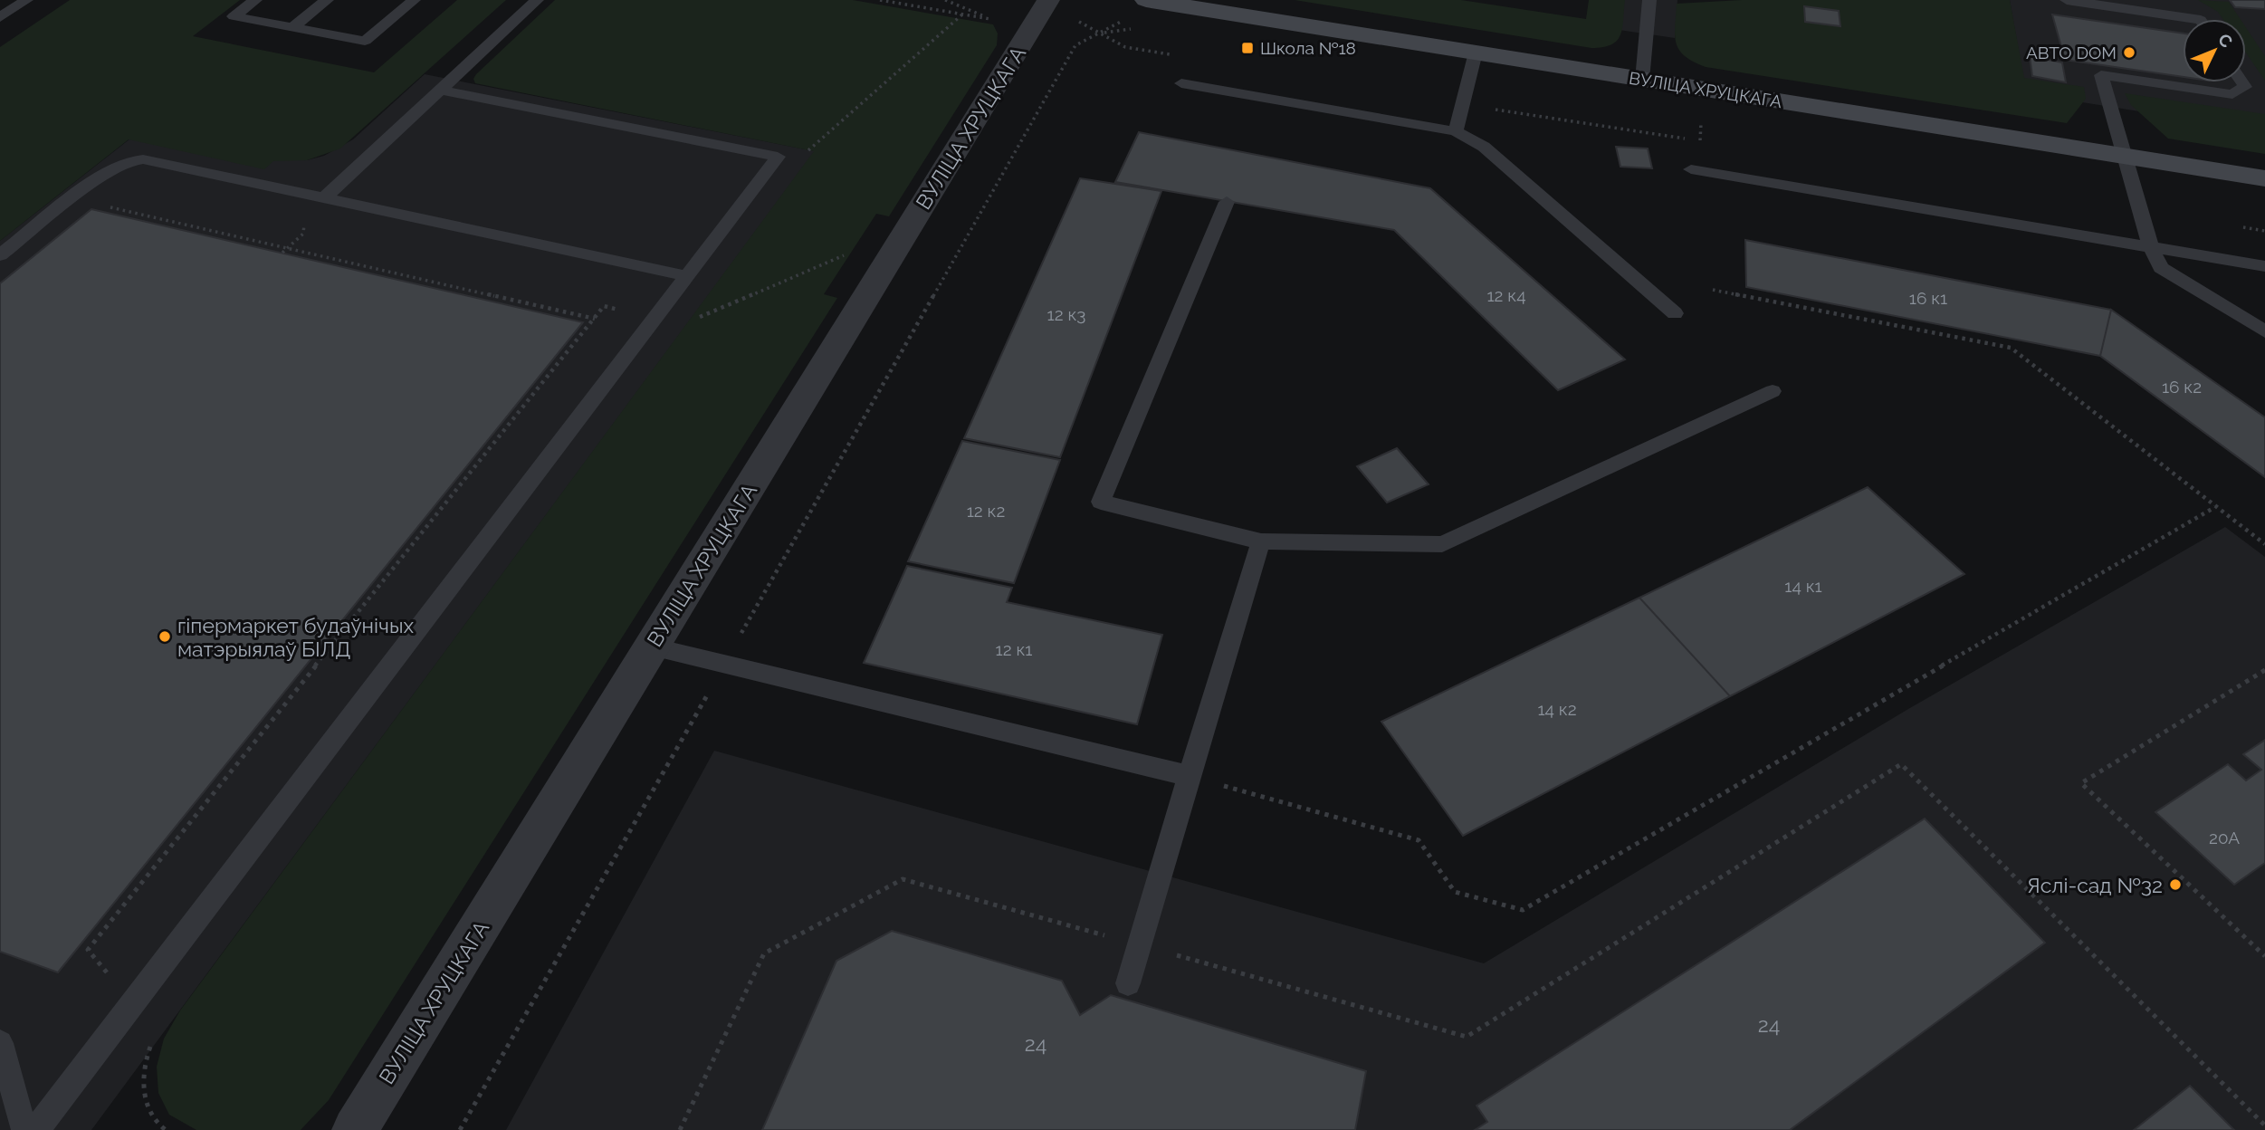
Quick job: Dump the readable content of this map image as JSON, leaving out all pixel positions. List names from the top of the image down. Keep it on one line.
{"streets":{"main road":["ВУЛІЦА ХРУЦКАГА"]},"places":{"transit":["Школа №18"],"other":["АВТО DOM","гіпермаркет будаўнічых матэрыялаў БІЛД","Яслі-сад №32"]},"house_numbers":["12 к4","16 к1","12 к3","16 к2","12 к2","14 к1","12 к1","14 к2","20А","24","24"],"north":"top right"}
